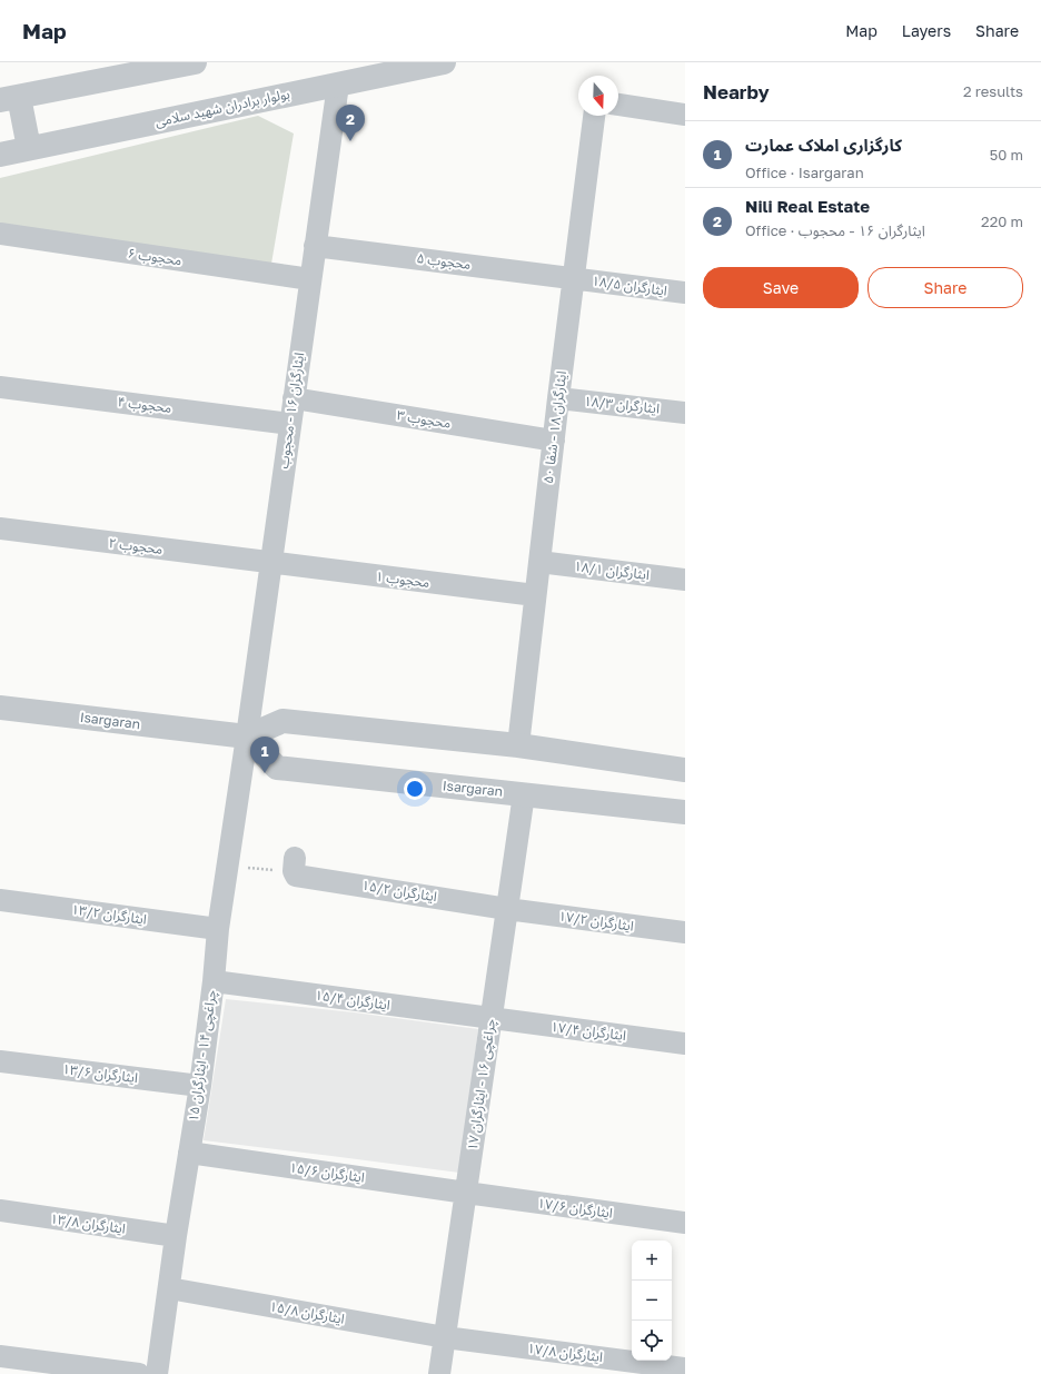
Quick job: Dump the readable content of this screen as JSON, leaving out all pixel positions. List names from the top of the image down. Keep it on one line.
{"streets":{"street":["بولوار برادران شهید سلامی","محجوب ۶","محجوب ۵","ایثارگران ۱۸/۵","محجوب ۴","ایثارگران ۱۸/۳","ایثارگران ۱۶ - محجوب","محجوب ۳","ایثارگران ۱۸ - شفا ۵۰","محجوب ۲","ایثارگران ۱۸/۱","محجوب ۱","Isargaran","ایثارگران ۱۵/۲","ایثارگران ۱۳/۲","ایثارگران ۱۷/۲","ایثارگران ۱۵/۴","ایثارگران ۱۷/۴","چراغچی ۱۴ - ایثارگران ۱۵","ایثارگران ۱۳/۶","چراغچی ۱۶ - ایثارگران ۱۷","ایثارگران ۱۵/۶","ایثارگران ۱۷/۶","ایثارگران ۱۳/۸","ایثارگران ۱۵/۸","ایثارگران ۱۷/۸"]},"crossings":[["بولوار برادران شهید سلامی","ایثارگران ۱۶ - محجوب"],["محجوب ۶","ایثارگران ۱۶ - محجوب"],["محجوب ۵","ایثارگران ۱۸/۵"],["محجوب ۵","ایثارگران ۱۶ - محجوب"],["محجوب ۵","ایثارگران ۱۸ - شفا ۵۰"],["ایثارگران ۱۸/۵","ایثارگران ۱۸ - شفا ۵۰"],["محجوب ۴","ایثارگران ۱۶ - محجوب"],["ایثارگران ۱۸/۳","ایثارگران ۱۸ - شفا ۵۰"],["ایثارگران ۱۶ - محجوب","محجوب ۳"],["ایثارگران ۱۶ - محجوب","محجوب ۲"],["ایثارگران ۱۶ - محجوب","محجوب ۱"],["ایثارگران ۱۶ - محجوب","Isargaran"],["ایثارگران ۱۶ - محجوب","چراغچی ۱۴ - ایثارگران ۱۵"],["محجوب ۳","ایثارگران ۱۸ - شفا ۵۰"],["ایثارگران ۱۸ - شفا ۵۰","ایثارگران ۱۸/۱"],["ایثارگران ۱۸ - شفا ۵۰","محجوب ۱"],["محجوب ۲","محجوب ۱"],["Isargaran","چراغچی ۱۴ - ایثارگران ۱۵"],["Isargaran","چراغچی ۱۶ - ایثارگران ۱۷"],["ایثارگران ۱۵/۲","ایثارگران ۱۷/۲"],["ایثارگران ۱۵/۲","چراغچی ۱۶ - ایثارگران ۱۷"],["ایثارگران ۱۳/۲","چراغچی ۱۴ - ایثارگران ۱۵"],["ایثارگران ۱۷/۲","چراغچی ۱۶ - ایثارگران ۱۷"],["ایثارگران ۱۵/۴","ایثارگران ۱۷/۴"],["ایثارگران ۱۵/۴","چراغچی ۱۴ - ایثارگران ۱۵"],["ایثارگران ۱۵/۴","چراغچی ۱۶ - ایثارگران ۱۷"],["ایثارگران ۱۷/۴","چراغچی ۱۶ - ایثارگران ۱۷"],["چراغچی ۱۴ - ایثارگران ۱۵","ایثارگران ۱۳/۶"],["چراغچی ۱۴ - ایثارگران ۱۵","ایثارگران ۱۵/۶"],["چراغچی ۱۴ - ایثارگران ۱۵","ایثارگران ۱۳/۸"],["چراغچی ۱۴ - ایثارگران ۱۵","ایثارگران ۱۵/۸"],["چراغچی ۱۶ - ایثارگران ۱۷","ایثارگران ۱۵/۶"],["چراغچی ۱۶ - ایثارگران ۱۷","ایثارگران ۱۷/۶"],["چراغچی ۱۶ - ایثارگران ۱۷","ایثارگران ۱۵/۸"],["چراغچی ۱۶ - ایثارگران ۱۷","ایثارگران ۱۷/۸"],["ایثارگران ۱۵/۶","ایثارگران ۱۷/۶"],["ایثارگران ۱۵/۸","ایثارگران ۱۷/۸"]],"north":"bottom","page":{"header":"Map","nav":["Map","Layers","Share"],"heading":["Nearby","2 results"],"pins":["2","1"],"list":[{"mark":"1","name":"کارگزاری املاک عمارت","note":"Office · Isargaran","value":"50 m"},{"mark":"2","name":"Nili Real Estate","note":"Office · ایثارگران ۱۶ - محجوب","value":"220 m"}],"buttons":["Save","Share"],"map_buttons":["+","−"]}}
